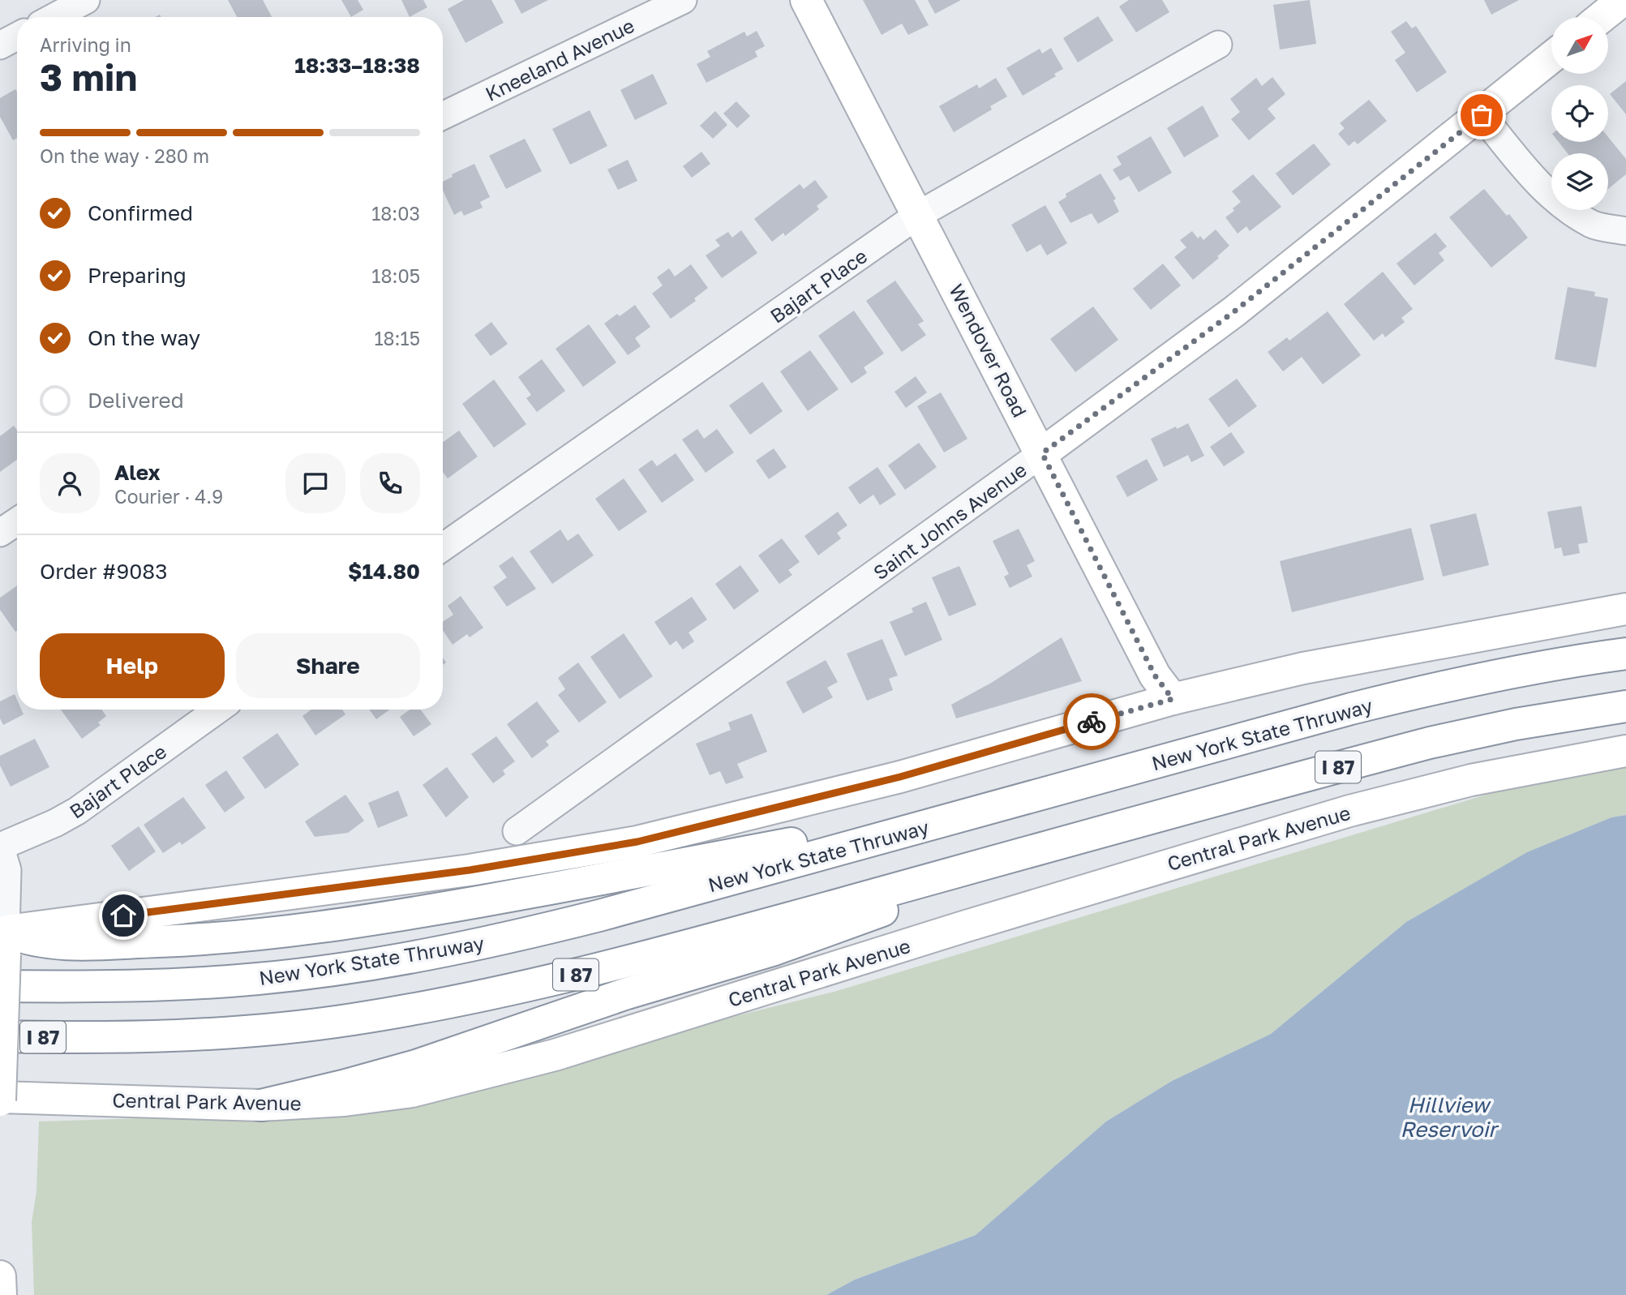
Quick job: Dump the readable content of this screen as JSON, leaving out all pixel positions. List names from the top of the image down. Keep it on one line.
{"streets":{"main road":["Wendover Road","Saint Johns Avenue","New York State Thruway","I 87","Central Park Avenue"],"street":["Kneeland Avenue","Bajart Place"]},"crossings":[["Bajart Place","Wendover Road"],["Wendover Road","Saint Johns Avenue"]],"water":["Hillview Reservoir"],"north":"top right","page":{"heading":["3 min","Arriving in","18:33–18:38"],"panel":["Alex","Courier · 4.9","Order #9083","$14.80"],"bar":"On the way · 280 m","list":[["Confirmed","18:03"],["Preparing","18:05"],["On the way","18:15"],"Delivered"],"buttons":["Help","Share"]}}
